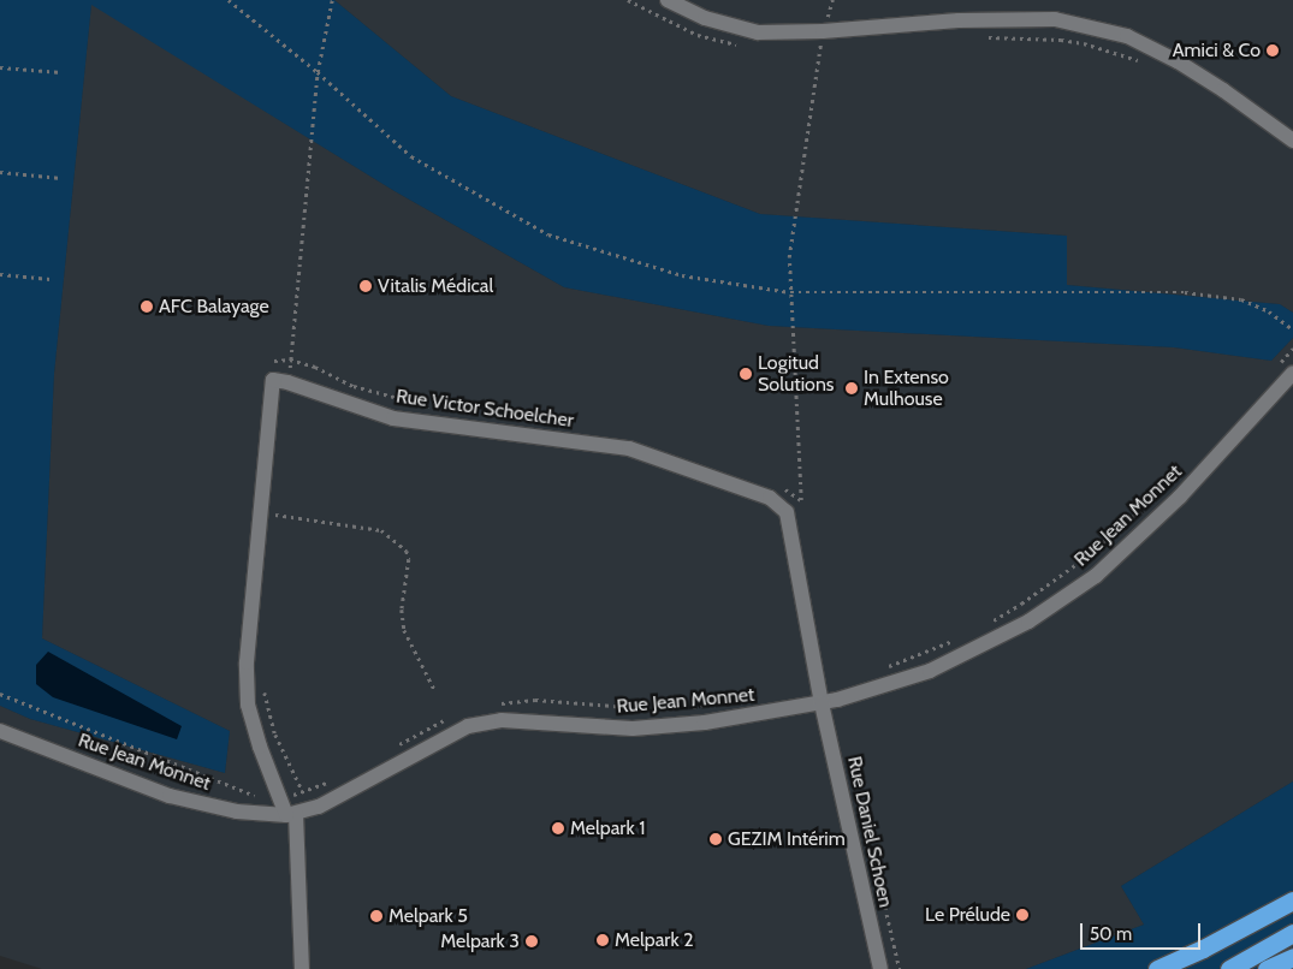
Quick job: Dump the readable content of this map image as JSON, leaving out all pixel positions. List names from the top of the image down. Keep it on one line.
{"streets":{"street":["Rue Victor Schoelcher","Rue Jean Monnet","Rue Daniel Schoen"]},"crossings":[["Rue Victor Schoelcher","Rue Jean Monnet"],["Rue Victor Schoelcher","Rue Daniel Schoen"],["Rue Jean Monnet","Rue Daniel Schoen"]],"places":["Amici & Co","Vitalis Médical","AFC Balayage","Logitud Solutions","In Extenso Mulhouse","Melpark 1","GEZIM Intérim","Le Prélude","Melpark 5","Melpark 2","Melpark 3"],"scale_bar":"50 m"}
